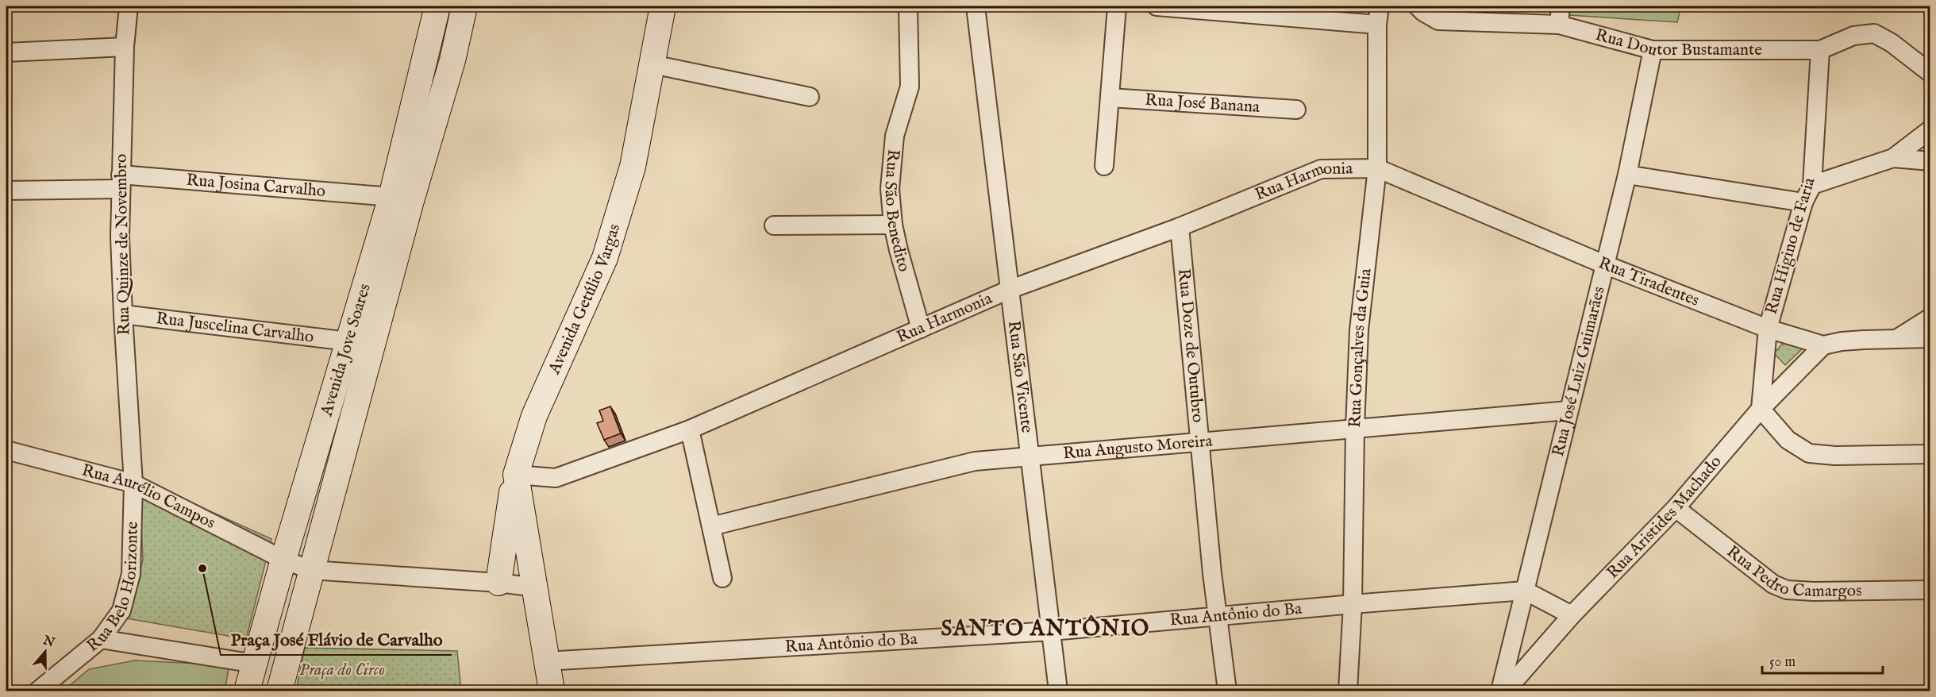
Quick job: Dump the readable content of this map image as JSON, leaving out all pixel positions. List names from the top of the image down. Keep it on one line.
{"streets":{"main road":["Avenida Getúlio Vargas","Avenida Jove Soares"],"street":["Rua Doutor Bustamante","Rua José Banana","Rua Harmonia","Rua Josina Carvalho","Rua São Benedito","Rua Quinze de Novembro","Rua Higino de Faria","Rua Tiradentes","Rua Juscelina Carvalho","Rua Doze de Outubro","Rua Gonçalves da Guia","Rua José Luiz Guimarães","Rua São Vicente","Rua Augusto Moreira","Rua Aurélio Campos","Rua Aristides Machado","Rua Pedro Camargos","Rua Belo Horizonte","Rua Antônio do Ba"]},"crossings":[["Rua Doutor Bustamante","Rua Higino de Faria"],["Rua Doutor Bustamante","Rua José Luiz Guimarães"],["Rua Harmonia","Rua São Benedito"],["Rua Harmonia","Rua Tiradentes"],["Rua Harmonia","Avenida Getúlio Vargas"],["Rua Harmonia","Rua Doze de Outubro"],["Rua Harmonia","Rua Gonçalves da Guia"],["Rua Harmonia","Rua São Vicente"],["Rua Josina Carvalho","Rua Quinze de Novembro"],["Rua Josina Carvalho","Avenida Jove Soares"],["Rua Quinze de Novembro","Rua Juscelina Carvalho"],["Rua Quinze de Novembro","Rua Aurélio Campos"],["Rua Quinze de Novembro","Rua Belo Horizonte"],["Rua Higino de Faria","Rua Tiradentes"],["Rua Higino de Faria","Rua Aristides Machado"],["Rua Tiradentes","Rua Gonçalves da Guia"],["Rua Tiradentes","Rua José Luiz Guimarães"],["Rua Tiradentes","Rua Aristides Machado"],["Avenida Getúlio Vargas","Rua Antônio do Ba"],["Rua Juscelina Carvalho","Avenida Jove Soares"],["Rua Doze de Outubro","Rua Augusto Moreira"],["Rua Doze de Outubro","Rua Antônio do Ba"],["Rua Gonçalves da Guia","Rua Augusto Moreira"],["Rua Gonçalves da Guia","Rua Antônio do Ba"],["Avenida Jove Soares","Rua Aurélio Campos"],["Rua José Luiz Guimarães","Rua Augusto Moreira"],["Rua José Luiz Guimarães","Rua Antônio do Ba"],["Rua São Vicente","Rua Augusto Moreira"],["Rua São Vicente","Rua Antônio do Ba"],["Rua Aurélio Campos","Rua Belo Horizonte"],["Rua Aristides Machado","Rua Pedro Camargos"]],"districts":["SANTO ANTÔNIO"],"parks":["Praça do Circo"],"places":["Praça José Flávio de Carvalho"],"scale_bar":"50 m","north":"top"}
